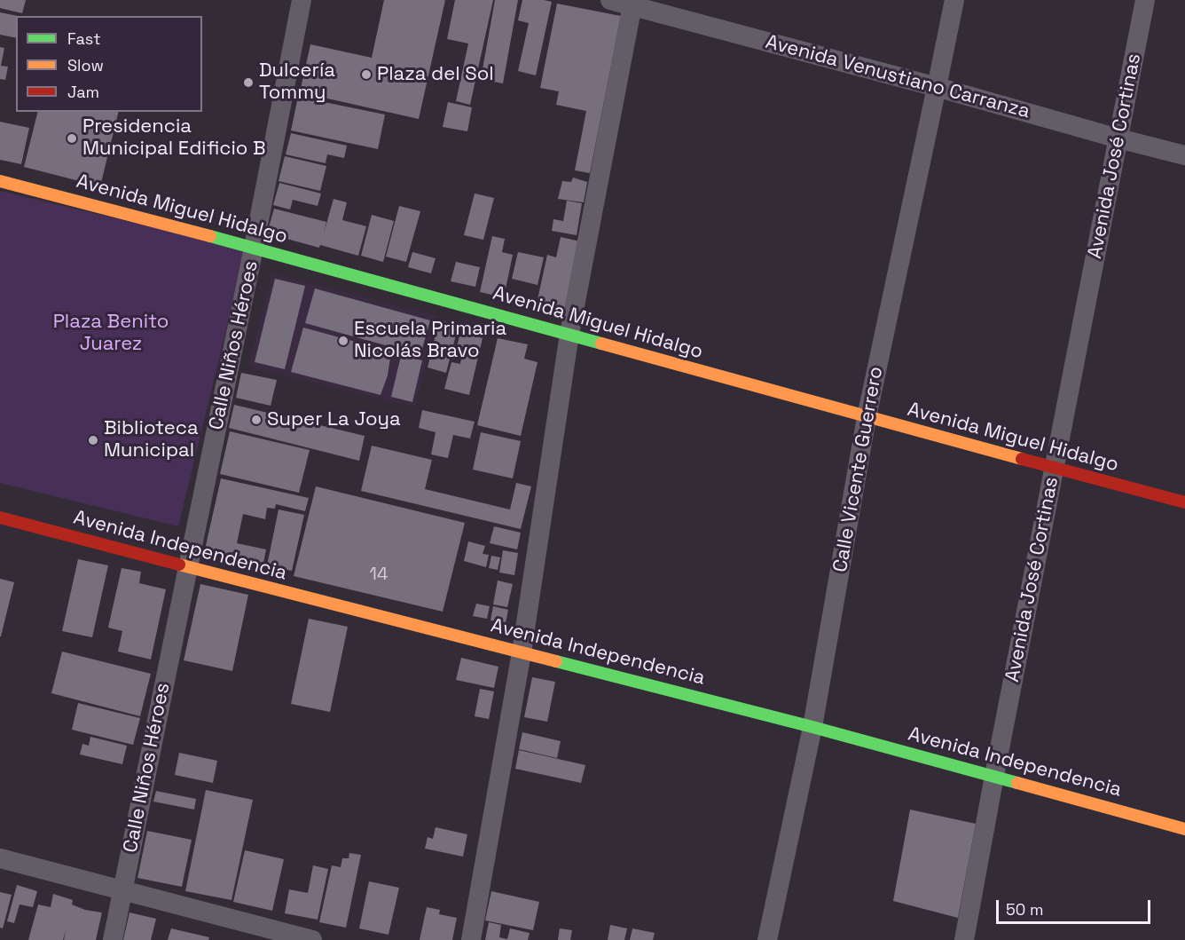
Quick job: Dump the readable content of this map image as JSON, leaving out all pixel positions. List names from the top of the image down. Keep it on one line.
{"streets":{"street":["Avenida Venustiano Carranza","Avenida José Cortinas","Avenida Miguel Hidalgo","Calle Niños Héroes","Calle Vicente Guerrero","Avenida Independencia"]},"crossings":[["Avenida Venustiano Carranza","Avenida José Cortinas"],["Avenida Venustiano Carranza","Calle Vicente Guerrero"],["Avenida José Cortinas","Avenida Miguel Hidalgo"],["Avenida José Cortinas","Avenida Independencia"],["Avenida Miguel Hidalgo","Calle Niños Héroes"],["Avenida Miguel Hidalgo","Calle Vicente Guerrero"],["Calle Niños Héroes","Avenida Independencia"],["Calle Vicente Guerrero","Avenida Independencia"]],"parks":["Plaza Benito Juarez"],"places":["Plaza del Sol","Dulcería Tommy","Presidencia Municipal Edificio B","Escuela Primaria Nicolás Bravo","Super La Joya","Biblioteca Municipal"],"house_numbers":["14"],"legend":["Fast","Slow","Jam"],"scale_bar":"50 m"}
